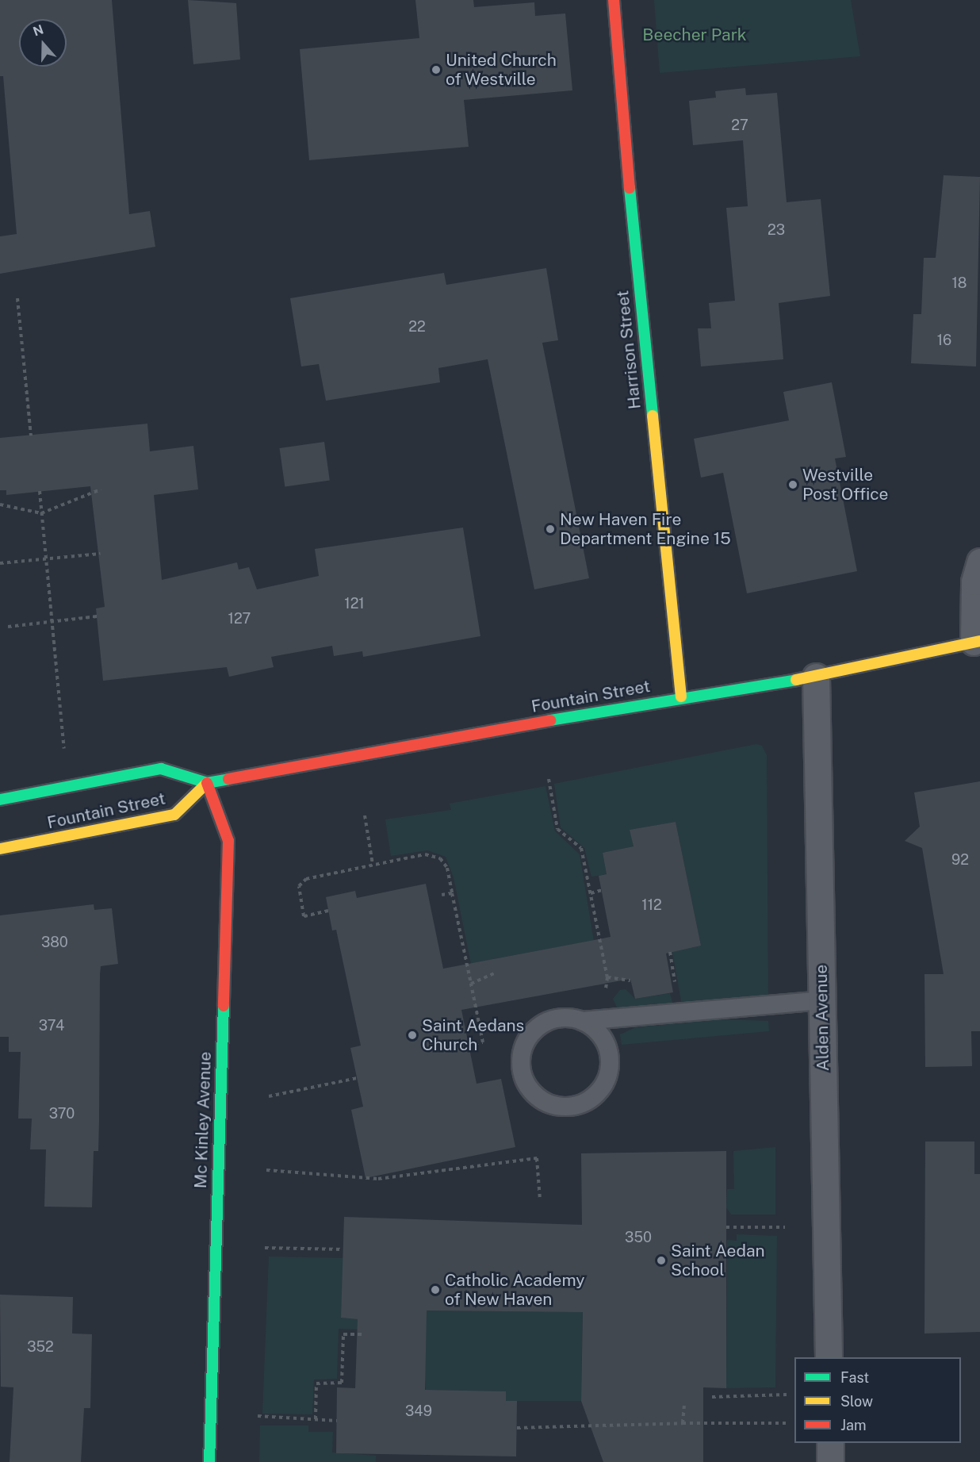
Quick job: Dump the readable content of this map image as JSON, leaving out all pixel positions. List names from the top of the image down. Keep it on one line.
{"streets":{"street":["Harrison Street","Fountain Street","Alden Avenue","Mc Kinley Avenue"]},"crossings":[["Harrison Street","Fountain Street"],["Fountain Street","Alden Avenue"],["Fountain Street","Mc Kinley Avenue"]],"parks":["Beecher Park"],"places":["United Church of Westville","Westville Post Office","New Haven Fire Department Engine 15","Saint Aedans Church","Saint Aedan School","Catholic Academy of New Haven"],"house_numbers":["27","23","18","22","16","121","127","92","112","380","374","370","350","352","349"],"legend":["Fast","Slow","Jam"],"north":"top"}
